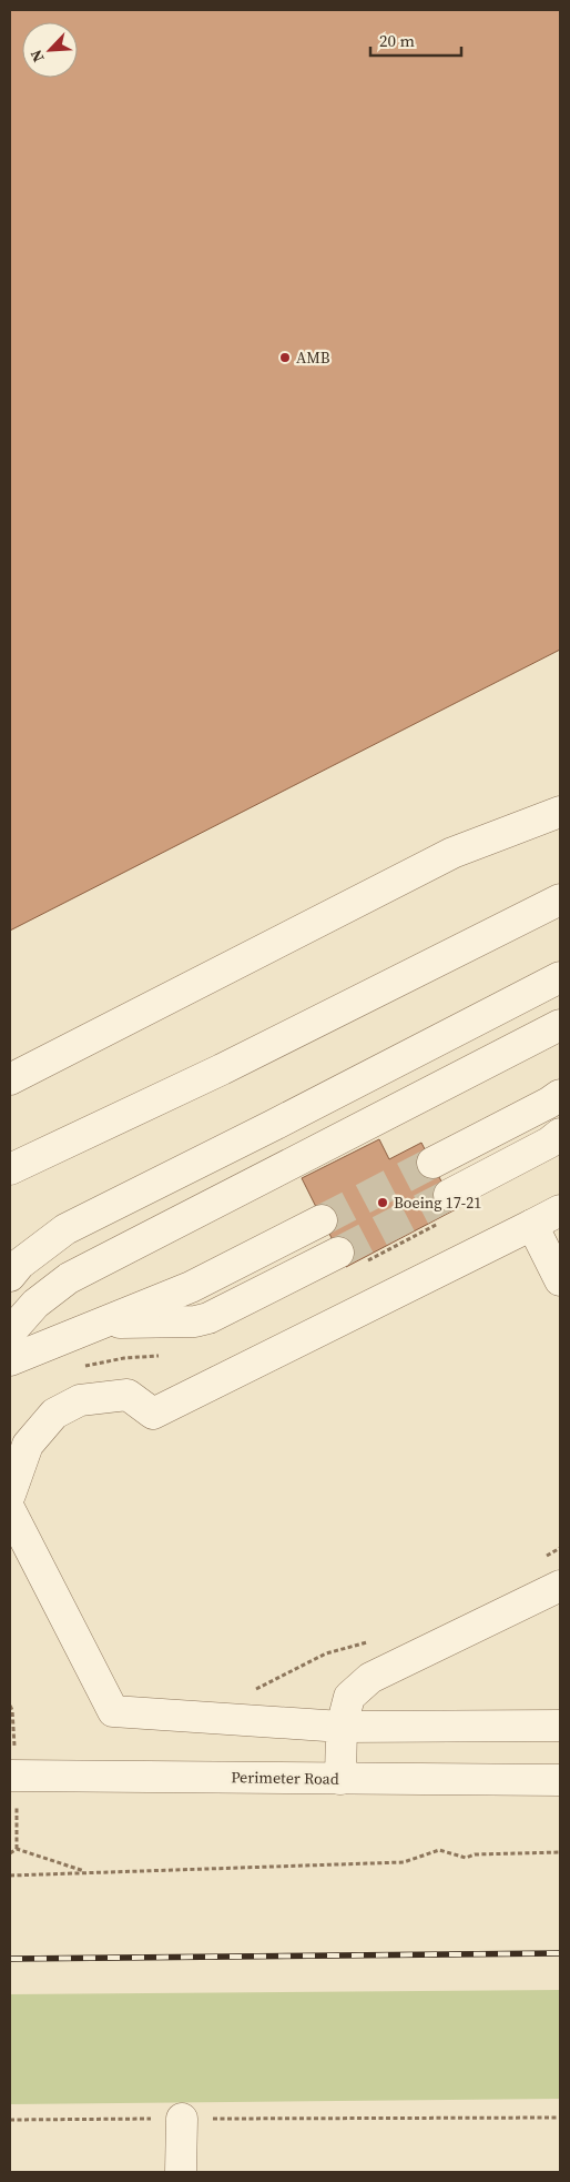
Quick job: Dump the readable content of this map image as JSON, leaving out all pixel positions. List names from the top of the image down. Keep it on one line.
{"streets":{"street":["Perimeter Road"]},"places":["AMB","Boeing 17-21"],"scale_bar":"20 m","north":"bottom left"}
